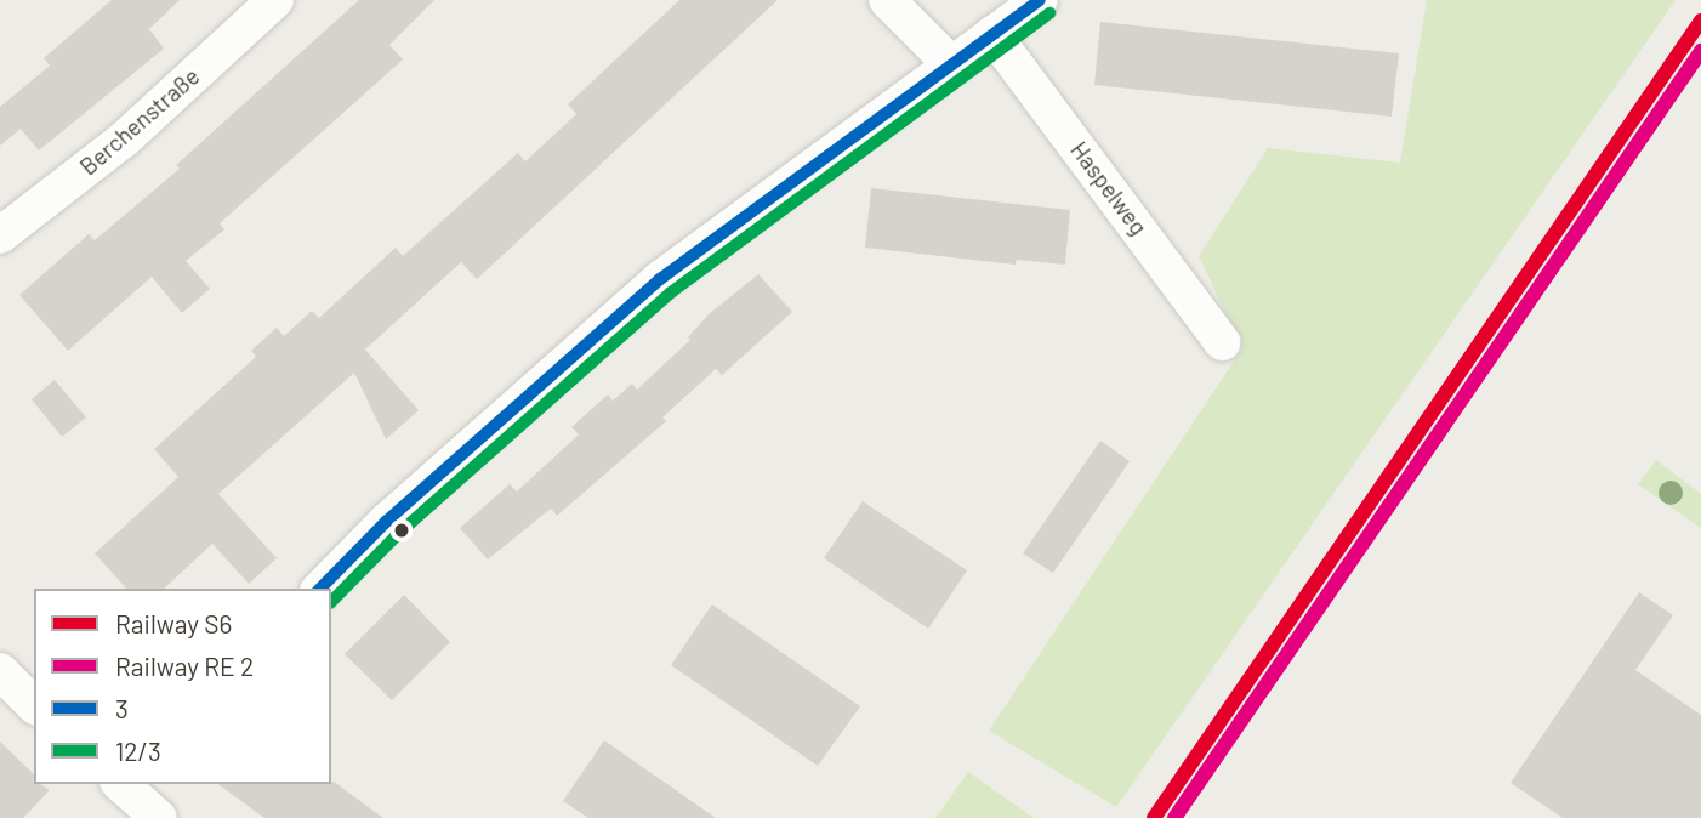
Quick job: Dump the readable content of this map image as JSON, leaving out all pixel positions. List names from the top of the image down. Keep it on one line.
{"streets":{"street":["Berchenstraße","Haspelweg"]},"lines":["transit line 3","transit line 12/3","rail line S6"],"legend":["Railway S6","Railway RE 2","3","12/3"]}
